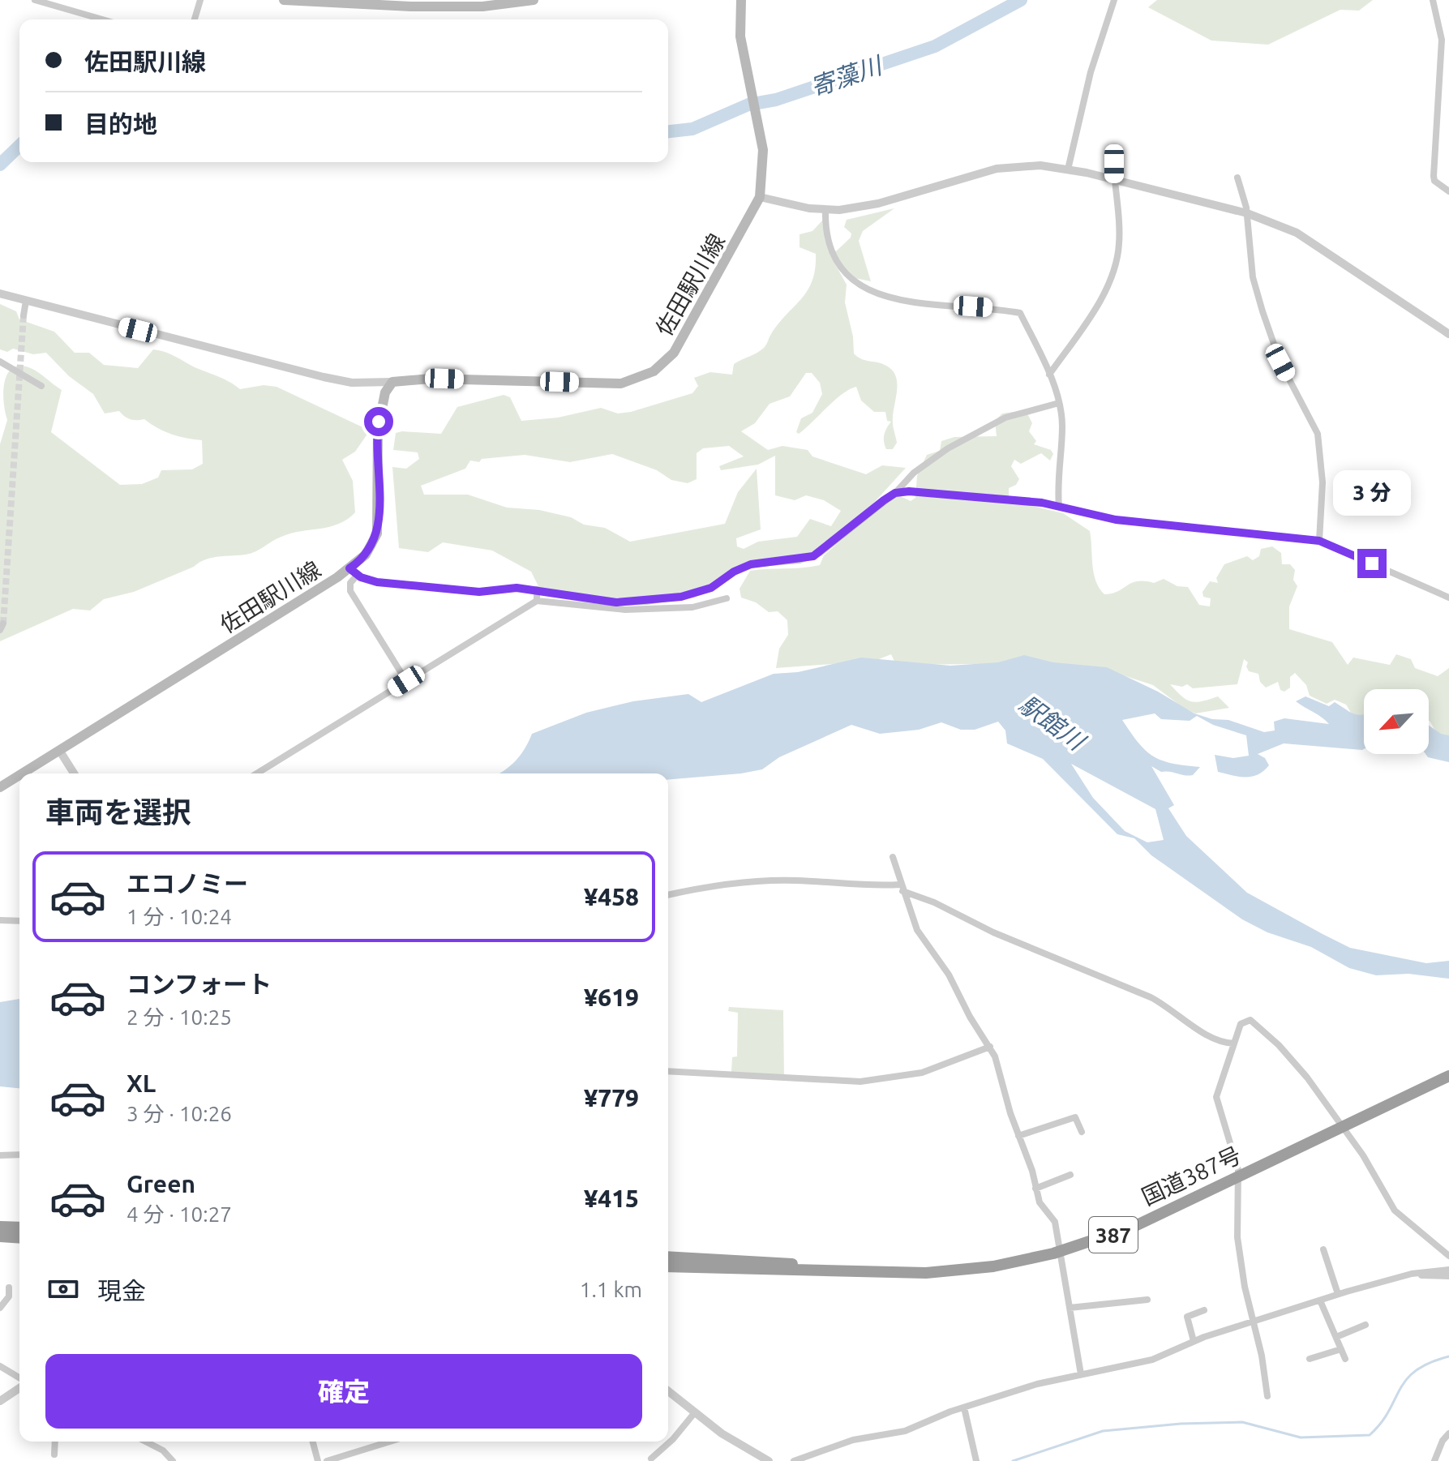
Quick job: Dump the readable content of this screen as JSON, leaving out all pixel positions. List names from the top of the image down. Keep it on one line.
{"streets":{"highway":["国道387号","387"],"main road":["佐田駅川線"]},"water":["寄藻川","駅館川"],"north":"bottom left","page":{"banner":["佐田駅川線","目的地"],"bubble":"3 分","heading":"車両を選択","list":[{"name":"エコノミー","note":"1 分 · 10:24","value":"¥458"},{"name":"コンフォート","note":"2 分 · 10:25","value":"¥619"},{"name":"XL","note":"3 分 · 10:26","value":"¥779"},{"name":"Green","note":"4 分 · 10:27","value":"¥415"}],"pay":["現金","1.1 km"],"buttons":"確定"}}
